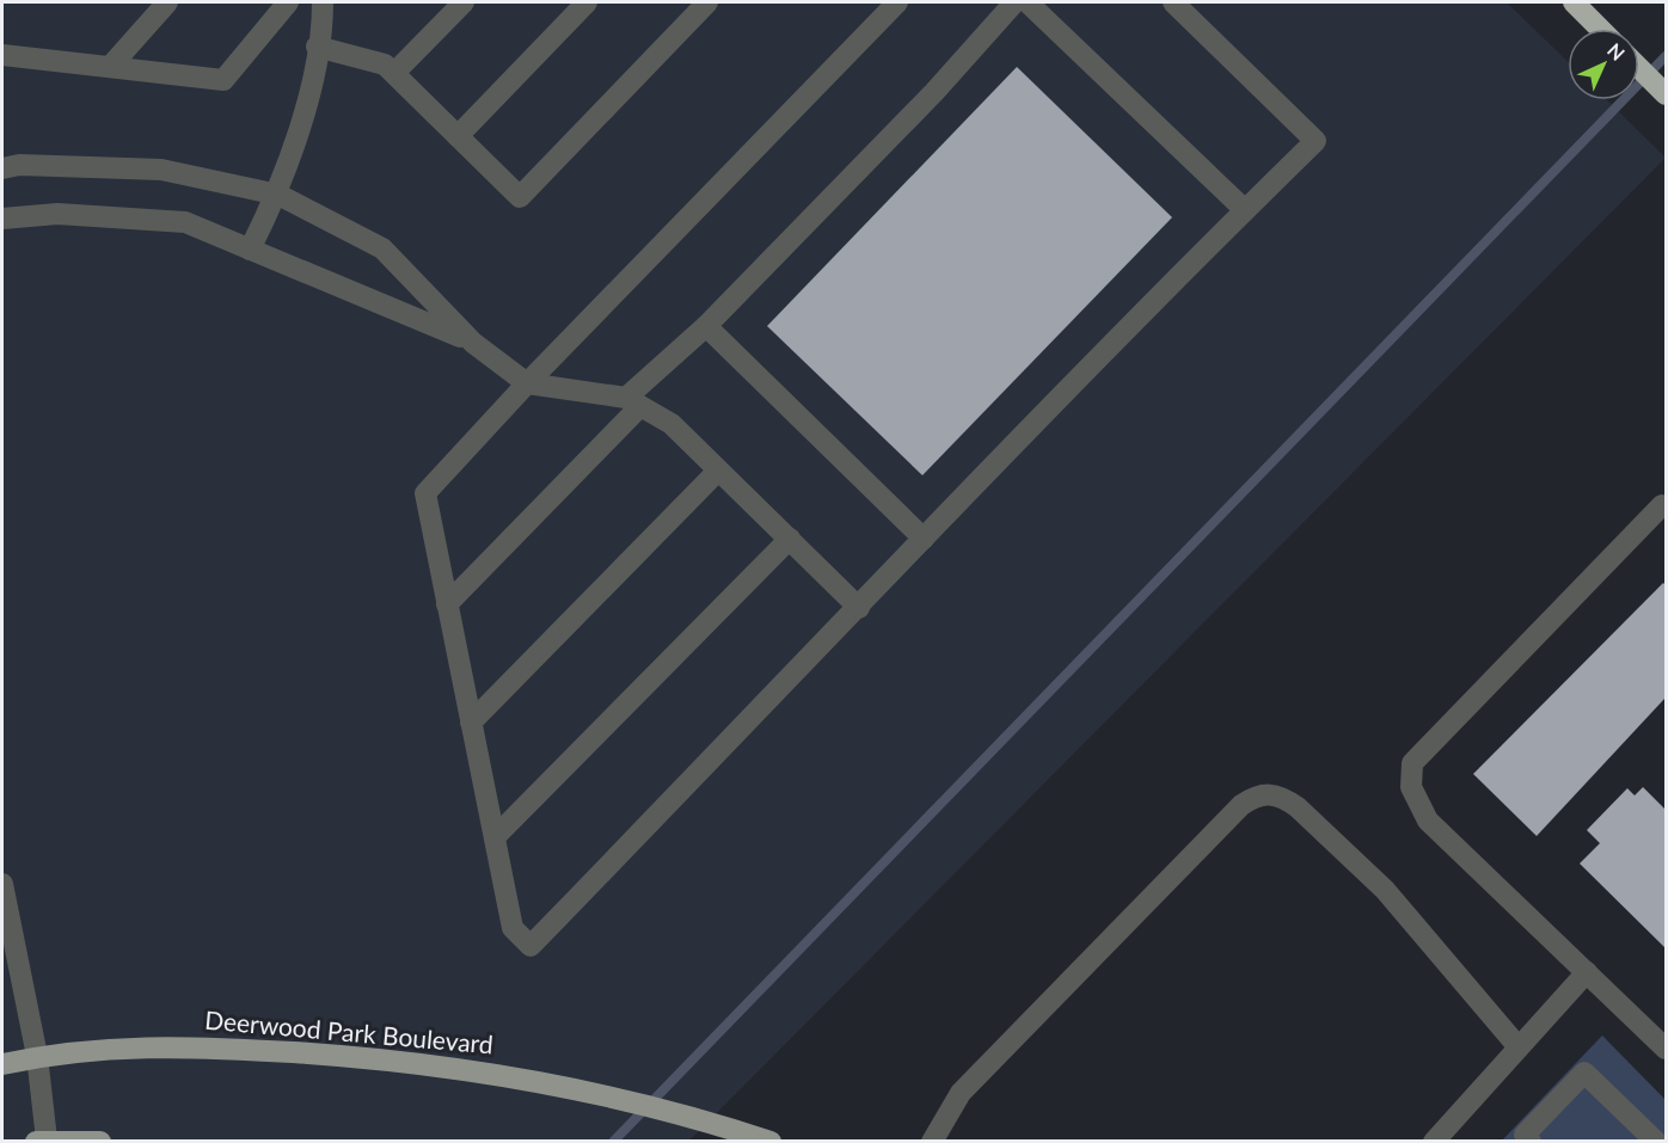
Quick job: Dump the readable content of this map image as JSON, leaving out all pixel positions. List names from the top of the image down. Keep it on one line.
{"streets":{"main road":["Deerwood Park Boulevard"]},"north":"top right"}
